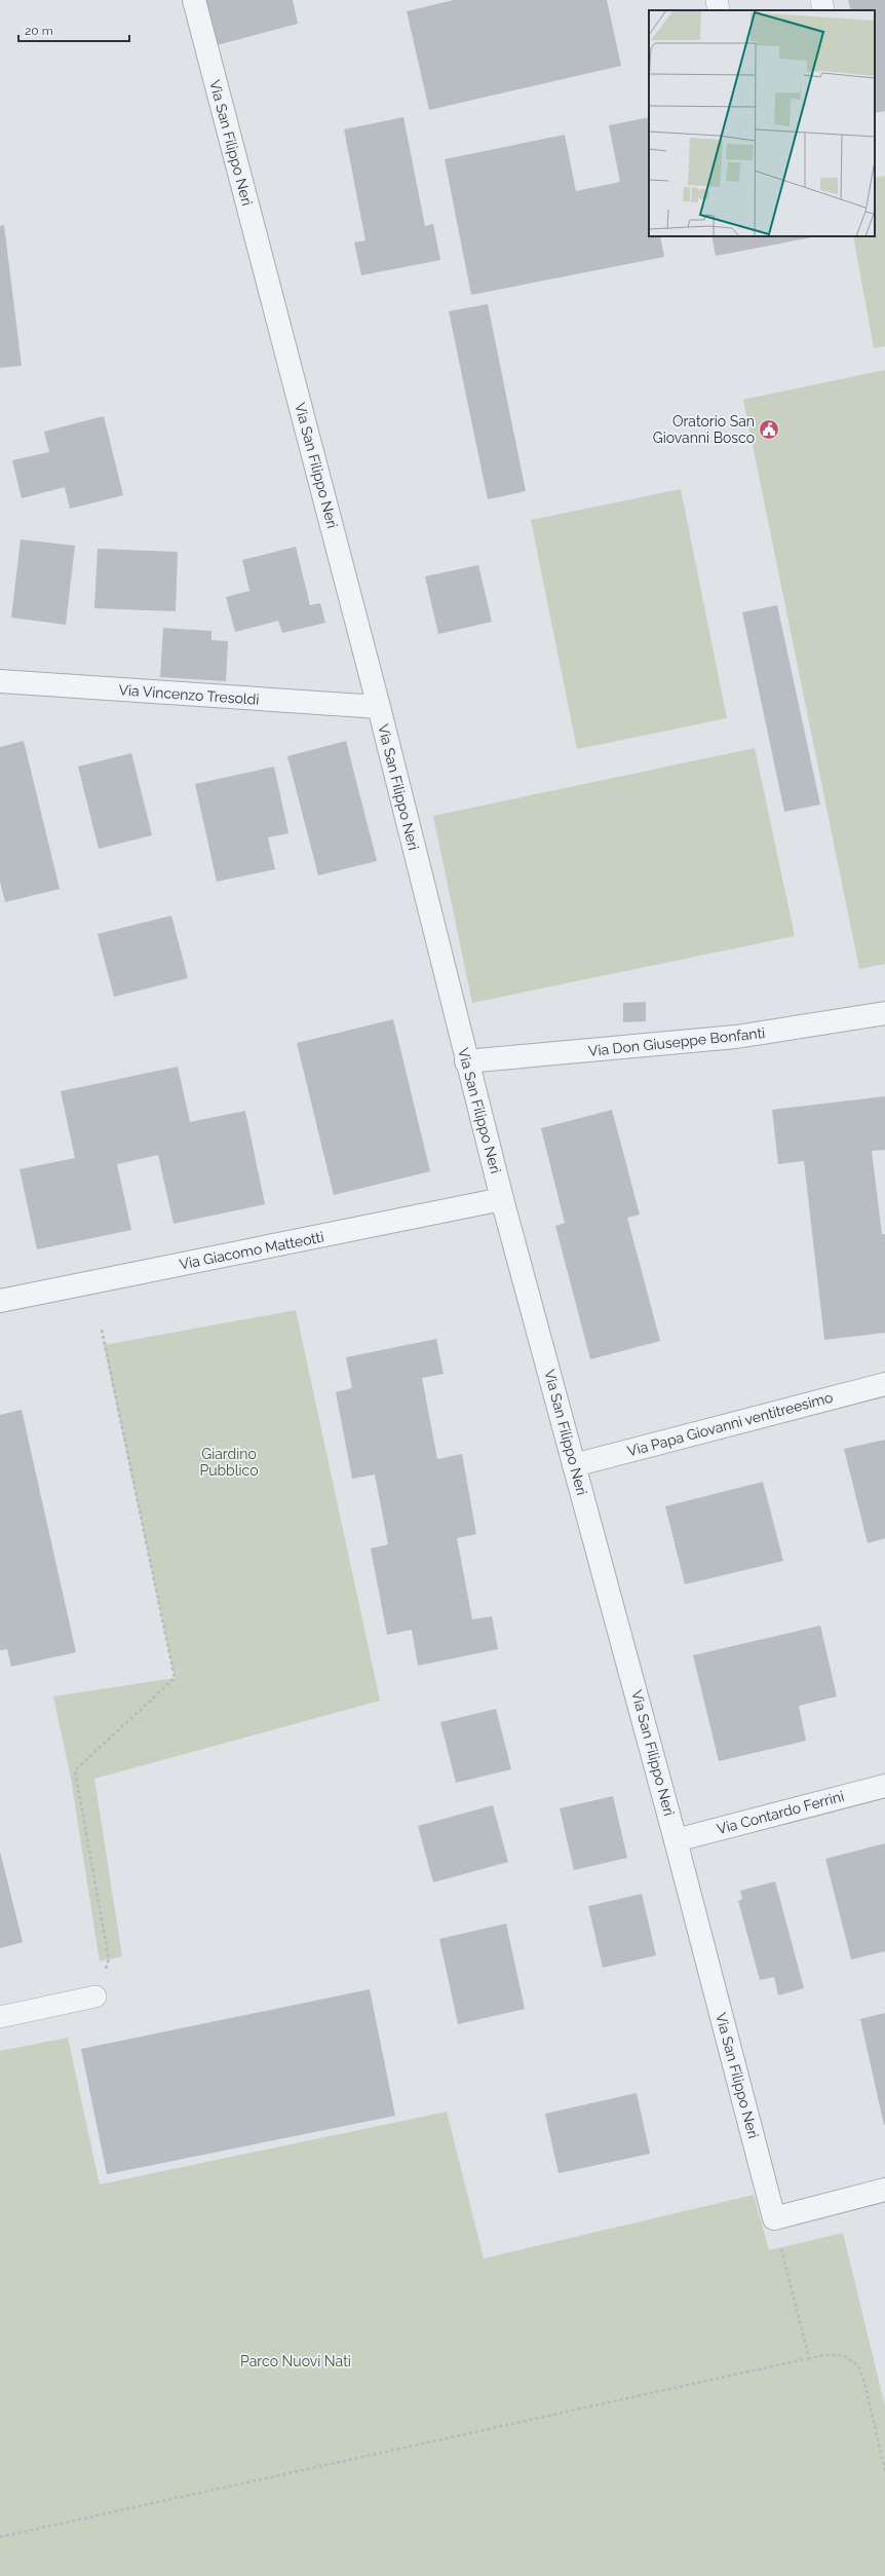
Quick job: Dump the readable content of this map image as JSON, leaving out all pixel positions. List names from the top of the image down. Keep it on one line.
{"streets":{"street":["Via San Filippo Neri","Via Vincenzo Tresoldi","Via Don Giuseppe Bonfanti","Via Giacomo Matteotti","Via Papa Giovanni ventitreesimo","Via Contardo Ferrini"]},"crossings":[["Via San Filippo Neri","Via Vincenzo Tresoldi"],["Via San Filippo Neri","Via Don Giuseppe Bonfanti"],["Via San Filippo Neri","Via Giacomo Matteotti"],["Via San Filippo Neri","Via Papa Giovanni ventitreesimo"],["Via San Filippo Neri","Via Contardo Ferrini"]],"parks":["Giardino Pubblico","Parco Nuovi Nati"],"places":{"public building":["Oratorio San Giovanni Bosco"]},"scale_bar":"20 m"}
